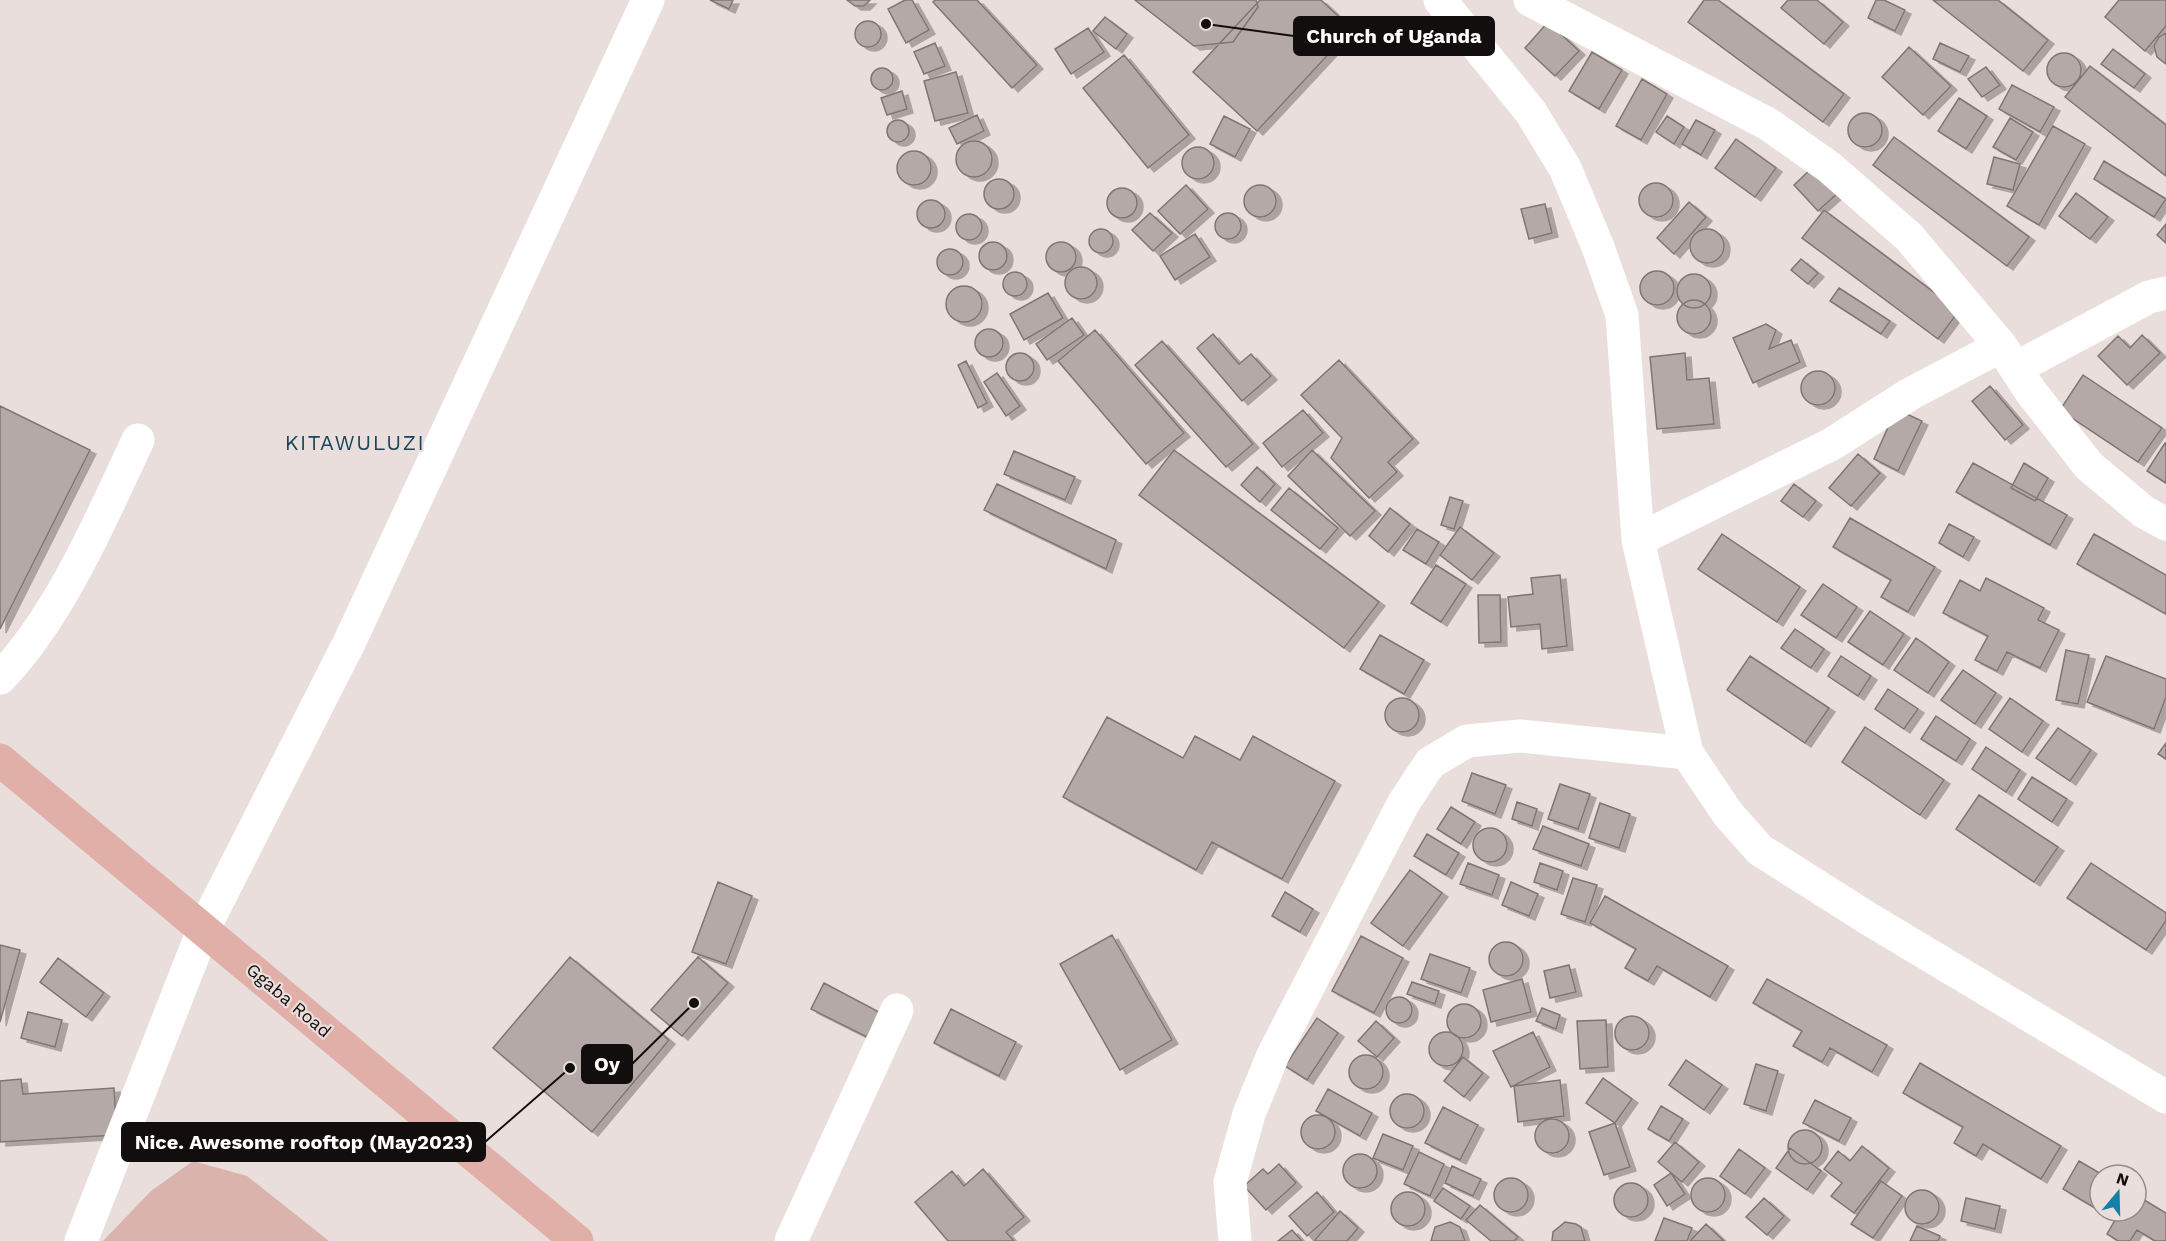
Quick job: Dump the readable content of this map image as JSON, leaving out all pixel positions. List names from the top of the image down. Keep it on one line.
{"streets":{"main road":["Ggaba Road"]},"districts":["KITAWULUZI"],"places":["Church of Uganda","Oy","Nice. Awesome rooftop (May2023)"],"north":"top"}
